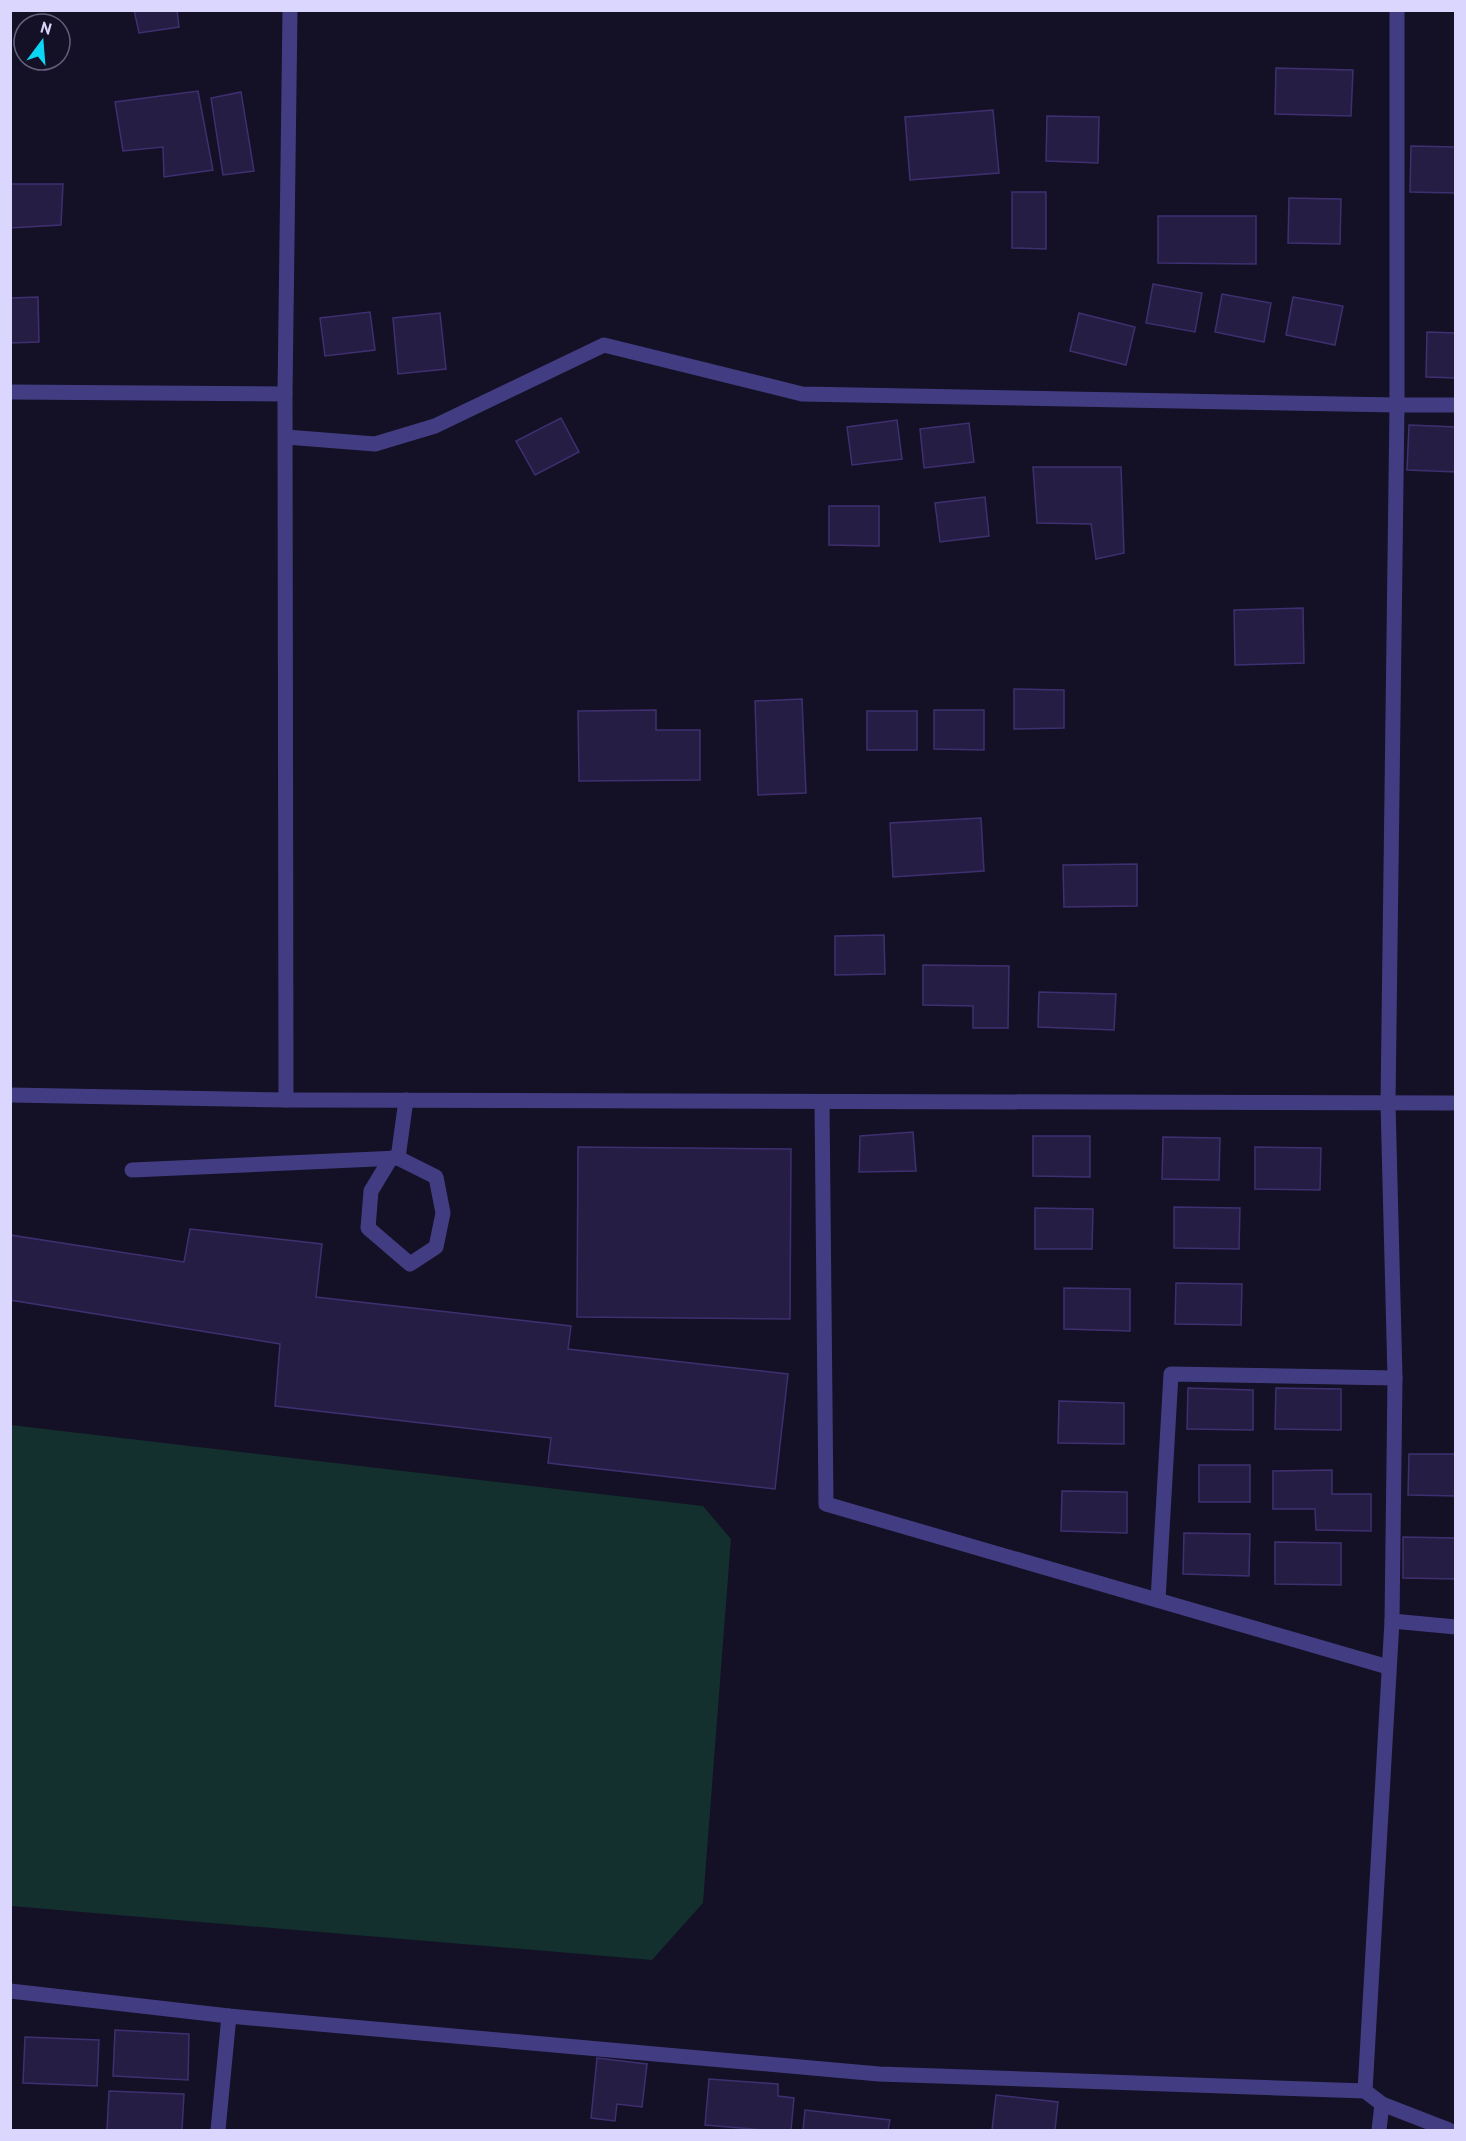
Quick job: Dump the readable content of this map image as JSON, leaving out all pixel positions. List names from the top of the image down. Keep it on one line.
{"north":"top"}
